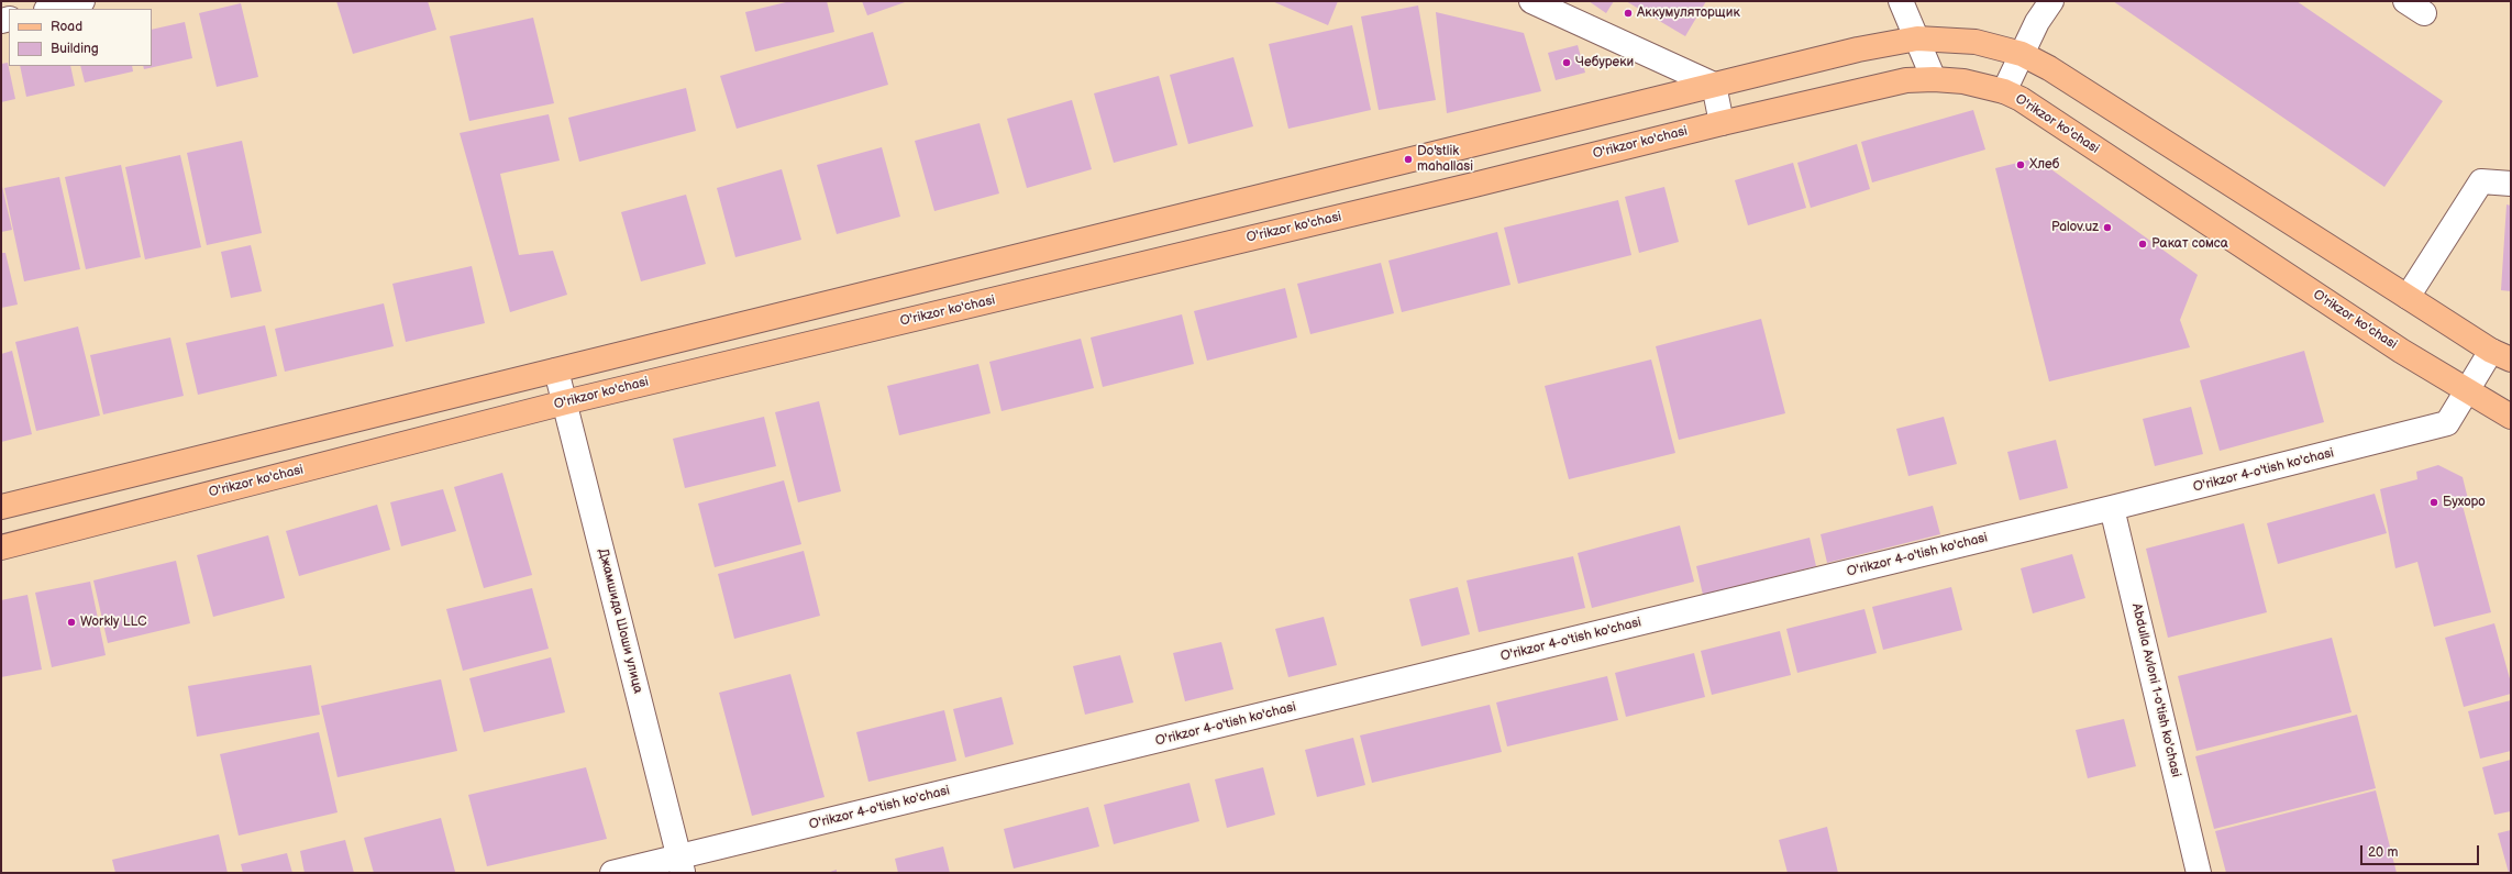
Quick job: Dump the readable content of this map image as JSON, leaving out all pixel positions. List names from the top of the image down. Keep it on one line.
{"streets":{"main road":["O'rikzor ko'chasi"],"street":["O'rikzor 4-o'tish ko'chasi","Джамшида Шоши улица","Abdulla Avloni 1-o'tish ko'chasi"]},"crossings":[["O'rikzor ko'chasi","O'rikzor 4-o'tish ko'chasi"],["O'rikzor ko'chasi","Джамшида Шоши улица"],["O'rikzor 4-o'tish ko'chasi","Джамшида Шоши улица"],["O'rikzor 4-o'tish ko'chasi","Abdulla Avloni 1-o'tish ko'chasi"]],"places":["Аккумуляторщик","Чебуреки","Do'stlik mahallasi","Хлеб","Palov.uz","Ракат сомса","Бухоро","Workly LLC"],"legend":["Road","Building"],"scale_bar":"20 m"}
